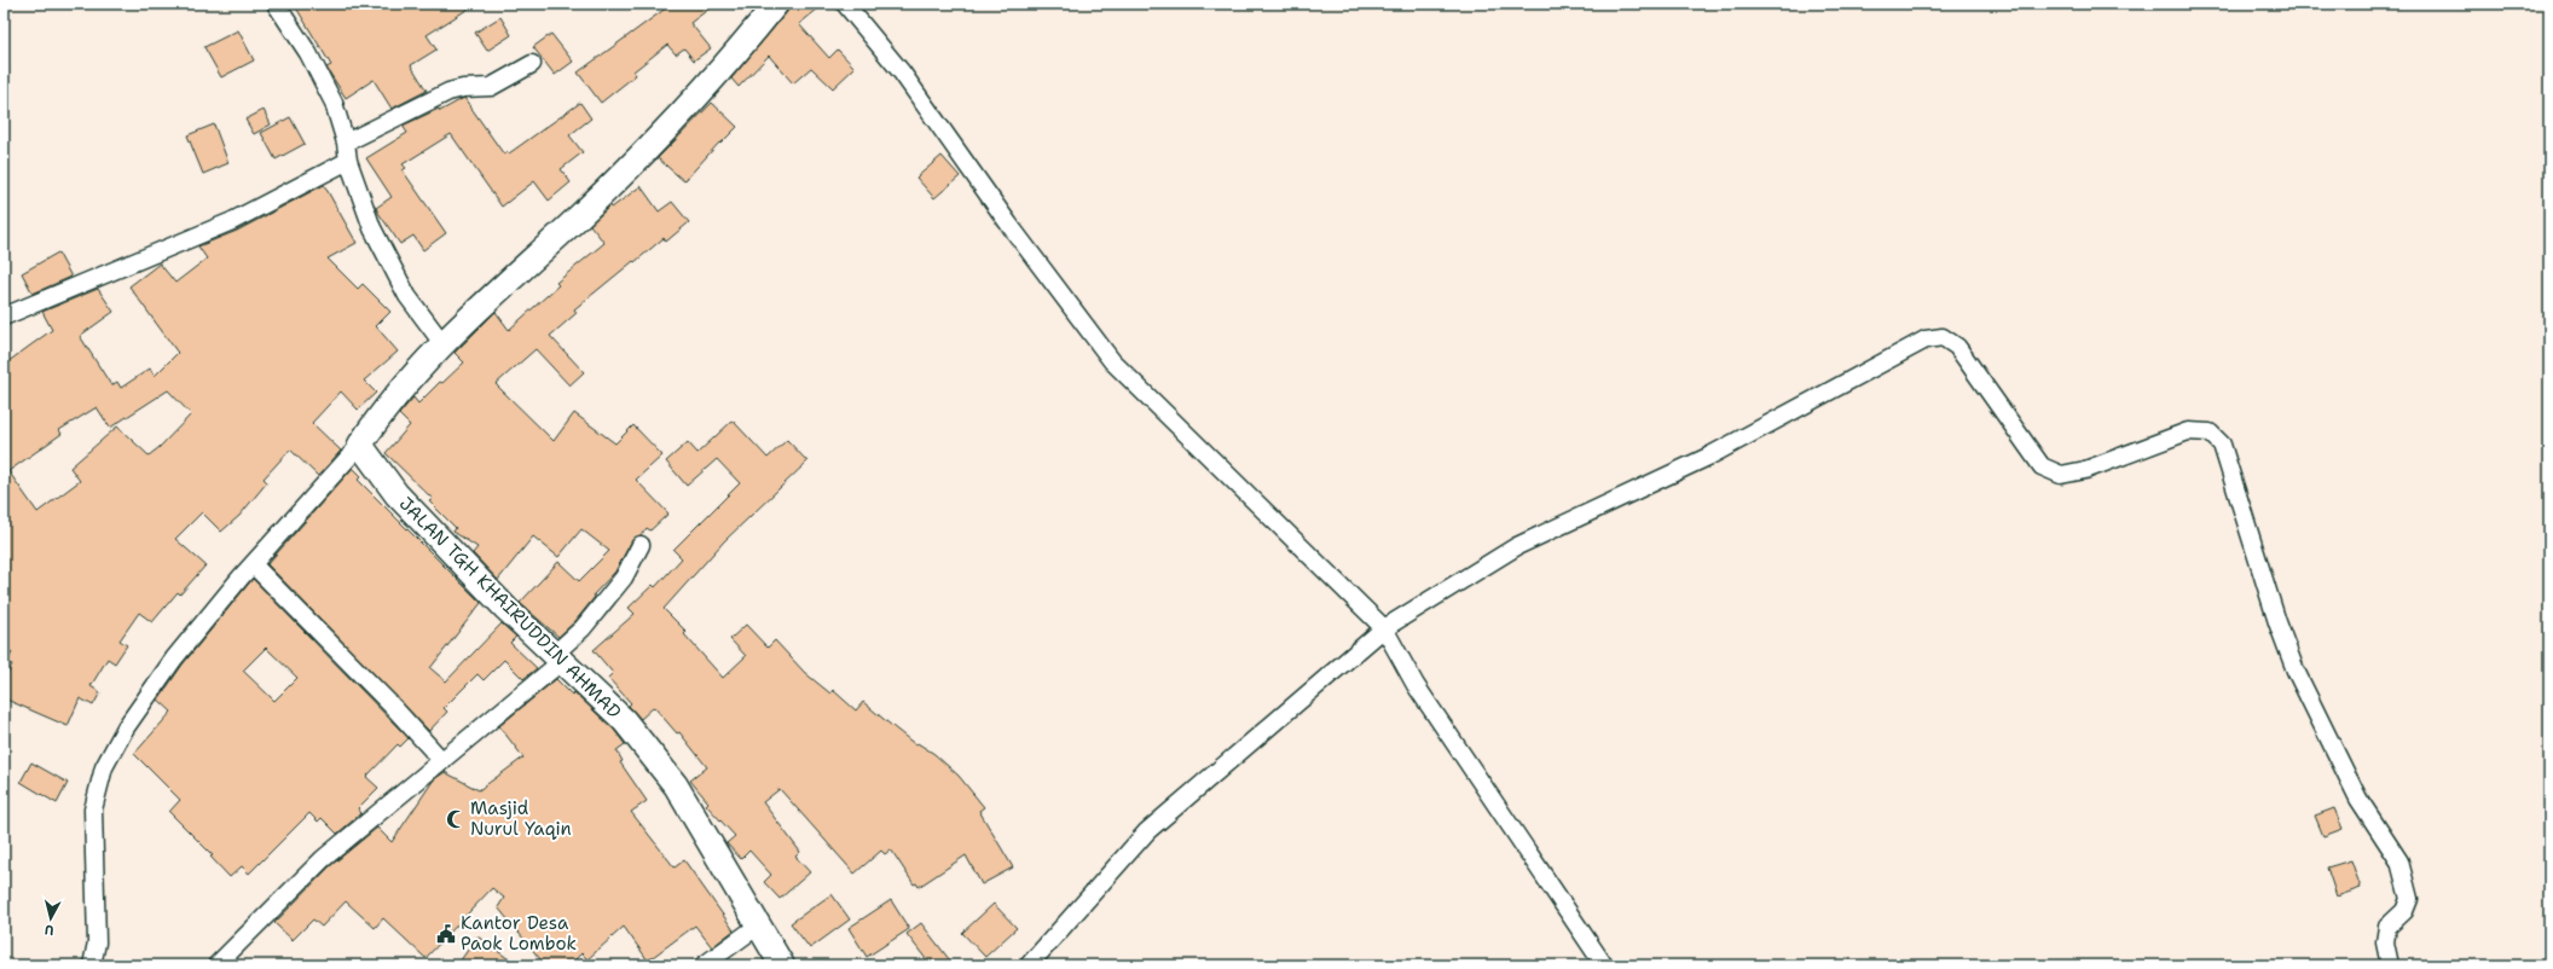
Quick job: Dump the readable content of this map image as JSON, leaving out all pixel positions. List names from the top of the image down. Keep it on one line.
{"streets":{"street":["JALAN TGH KHAIRUDDIN AHMAD"]},"places":{"mosque":["Masjid Nurul Yaqin"],"public building":["Kantor Desa Paok Lombok"]},"north":"bottom"}
